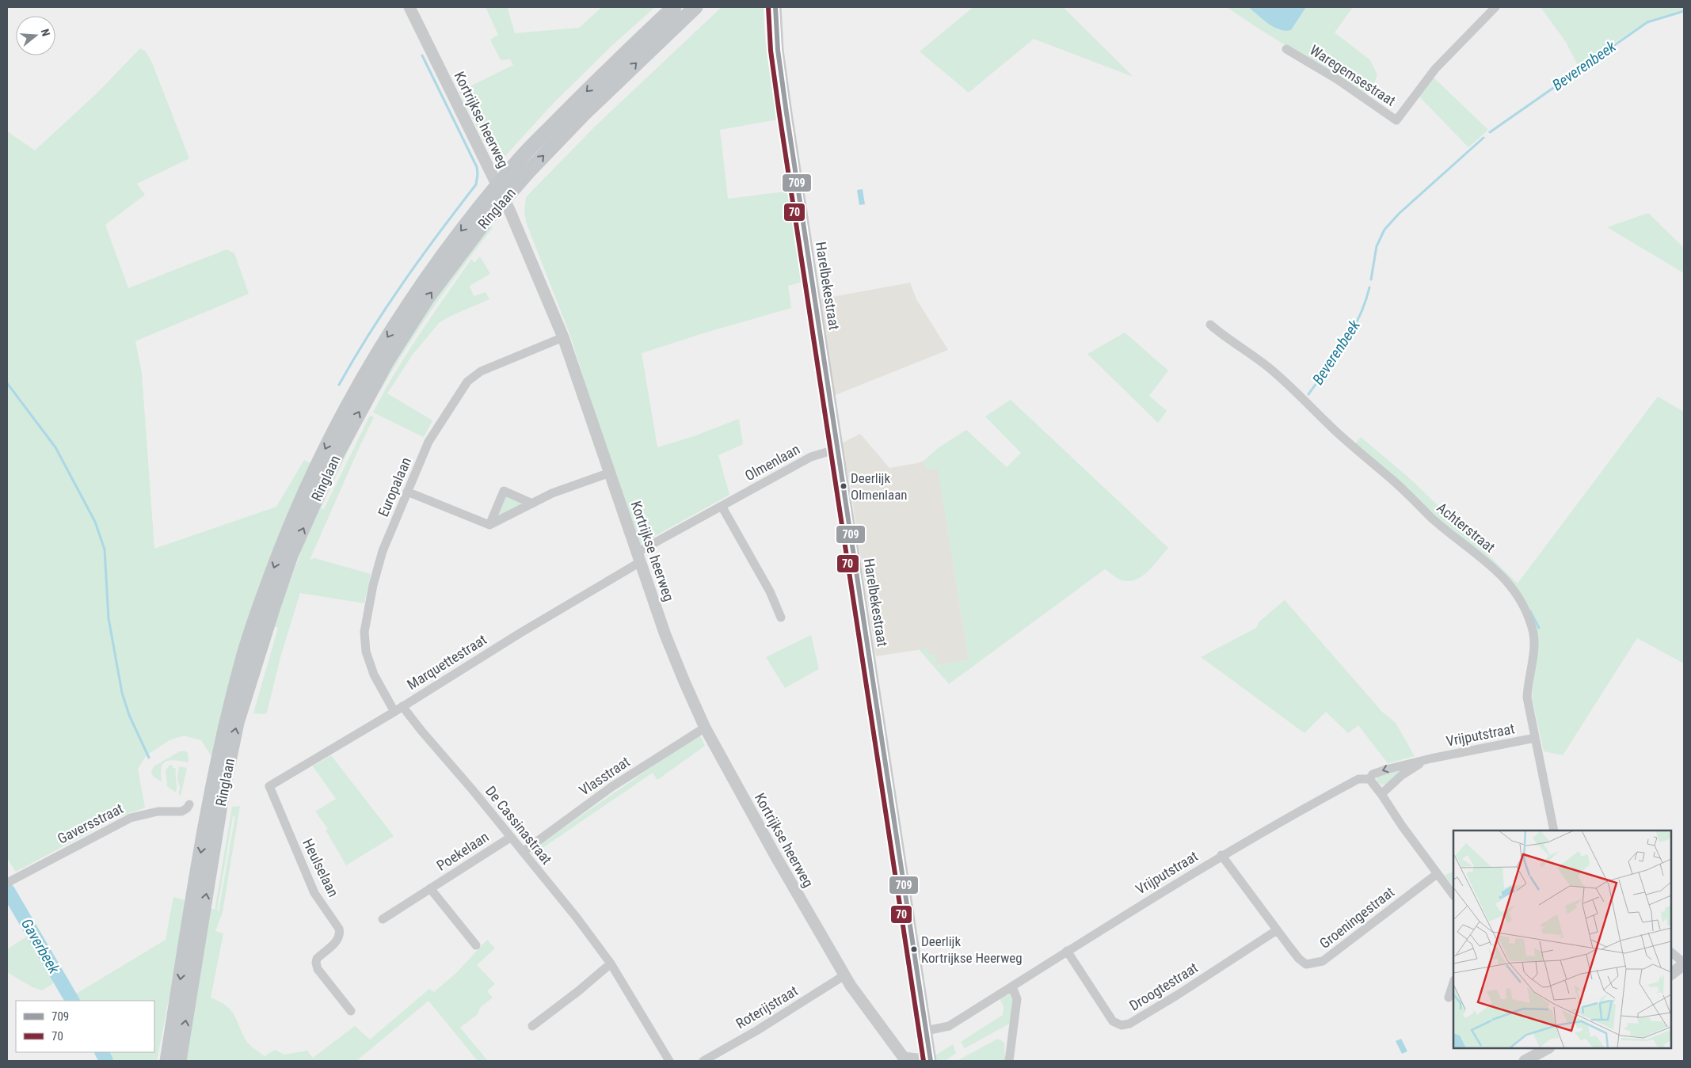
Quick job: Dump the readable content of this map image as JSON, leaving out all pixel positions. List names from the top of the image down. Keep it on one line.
{"streets":{"main road":["Ringlaan"],"street":["Waregemsestraat","Kortrijkse heerweg","Harelbekestraat","Olmenlaan","Europalaan","Achterstraat","Marquettestraat","Vrijputstraat","Vlasstraat","Gaversstraat","De Cassinastraat","Poekelaan","Heulselaan","Groeningestraat","Droogtestraat","Roterijstraat"]},"crossings":[["Kortrijkse heerweg","Ringlaan"],["Kortrijkse heerweg","Harelbekestraat"],["Kortrijkse heerweg","Olmenlaan"],["Kortrijkse heerweg","Europalaan"],["Kortrijkse heerweg","Marquettestraat"],["Kortrijkse heerweg","Vlasstraat"],["Kortrijkse heerweg","Roterijstraat"],["Harelbekestraat","Olmenlaan"],["Harelbekestraat","Vrijputstraat"],["Olmenlaan","Marquettestraat"],["Europalaan","Marquettestraat"],["Achterstraat","Vrijputstraat"],["Marquettestraat","De Cassinastraat"],["Marquettestraat","Heulselaan"],["Vrijputstraat","Groeningestraat"],["Vrijputstraat","Droogtestraat"],["Vlasstraat","De Cassinastraat"],["De Cassinastraat","Poekelaan"],["Groeningestraat","Droogtestraat"]],"water":["Beverenbeek","Gaverbeek"],"places":["Deerlijk Olmenlaan","Deerlijk Kortrijkse Heerweg"],"lines":["transit line 709","transit line 70"],"legend":["709","70"],"north":"right"}
